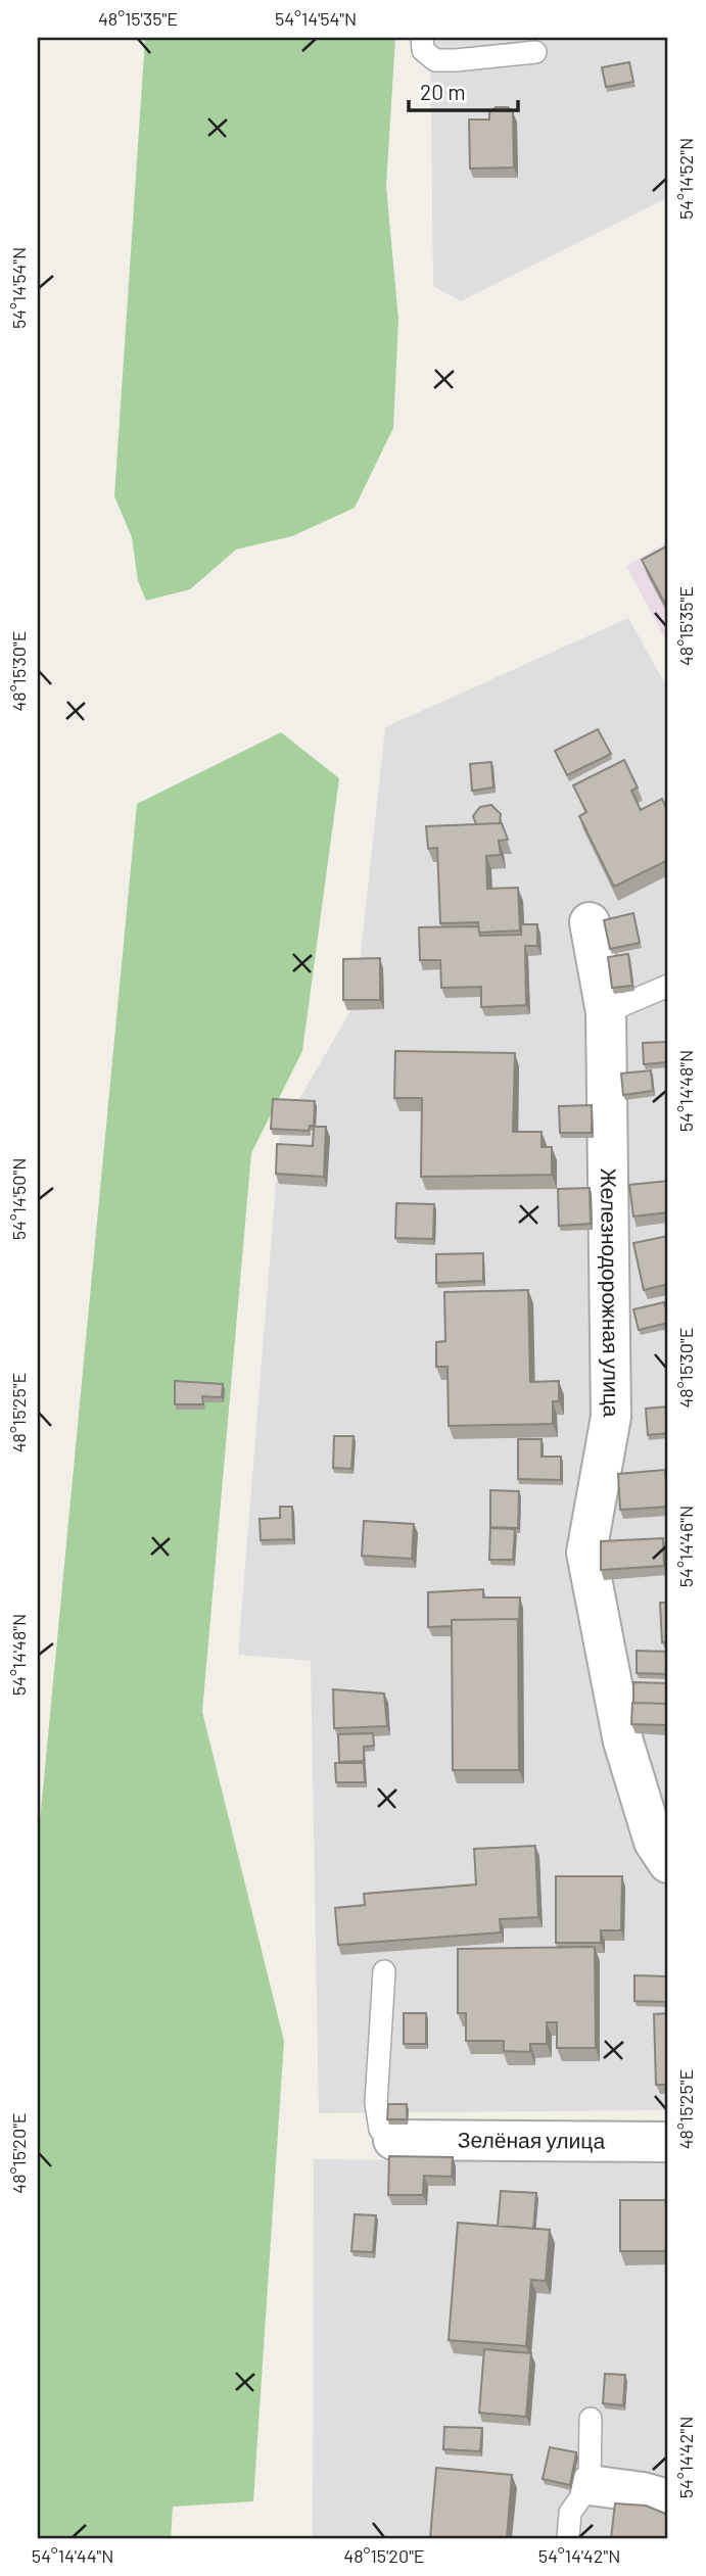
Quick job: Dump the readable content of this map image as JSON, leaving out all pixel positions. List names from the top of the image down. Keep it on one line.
{"streets":{"street":["Железнодорожная улица","Зелёная улица"]},"scale_bar":"20 m","coordinates":["48°15'35\"E","54°14'54\"N","54°14'52\"N","48°15'30\"E","54°14'48\"N","54°14'50\"N","48°15'25\"E","54°14'46\"N","48°15'20\"E","54°14'42\"N","54°14'44\"N"]}
